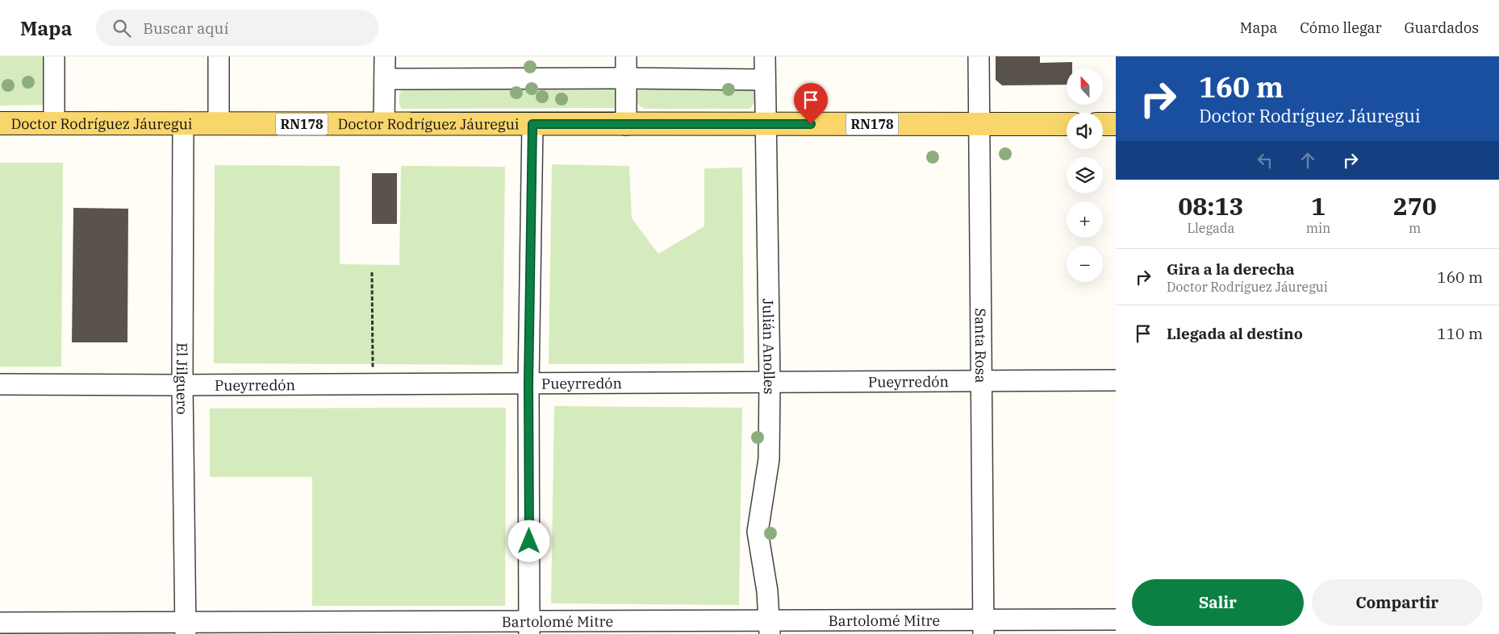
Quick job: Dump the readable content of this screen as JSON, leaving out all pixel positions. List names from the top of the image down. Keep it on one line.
{"streets":{"main road":["Doctor Rodríguez Jáuregui","RN178"],"street":["Santa Rosa","Julián Anolles","El Jilguero","Pueyrredón","Bartolomé Mitre"]},"crossings":[["Doctor Rodríguez Jáuregui","Santa Rosa"],["Doctor Rodríguez Jáuregui","Julián Anolles"],["Doctor Rodríguez Jáuregui","El Jilguero"],["Santa Rosa","Pueyrredón"],["Santa Rosa","Bartolomé Mitre"],["Julián Anolles","Pueyrredón"],["Julián Anolles","Bartolomé Mitre"],["El Jilguero","Pueyrredón"],["El Jilguero","Bartolomé Mitre"]],"north":"top","page":{"header":"Mapa","search":"Buscar aquí","nav":["Mapa","Cómo llegar","Guardados"],"turn":["160 m","Doctor Rodríguez Jáuregui"],"map_buttons":["+","−"],"eta":["08:13","Llegada","1","min","270","m"],"list":[{"name":"Gira a la derecha","note":"Doctor Rodríguez Jáuregui","value":"160 m"},{"name":"Llegada al destino","value":"110 m"}],"buttons":["Salir","Compartir"]}}
